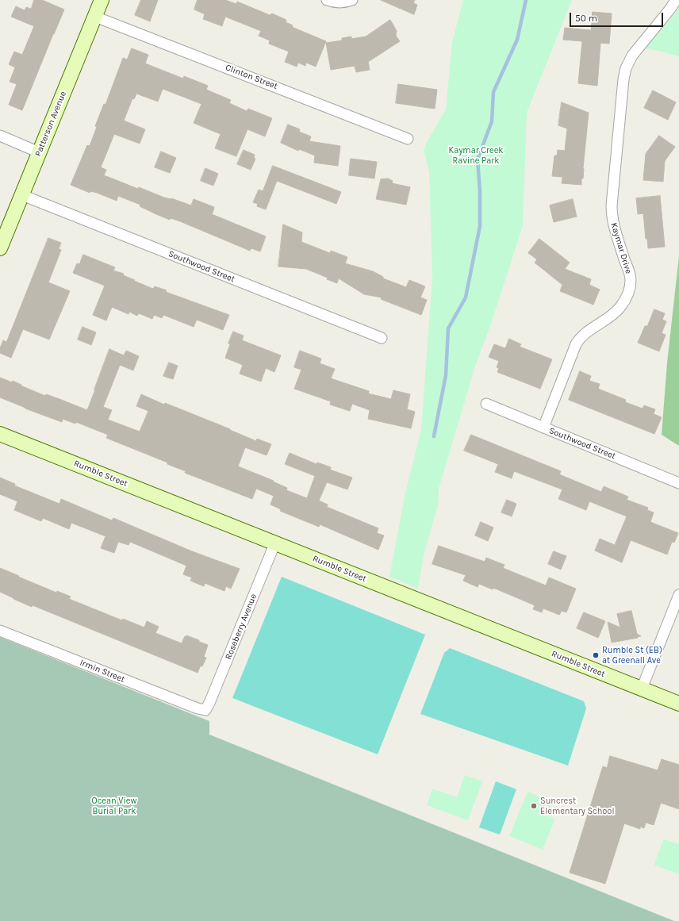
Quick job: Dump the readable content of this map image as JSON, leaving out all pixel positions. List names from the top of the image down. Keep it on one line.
{"streets":{"street":["Clinton Street","Patterson Avenue","Kaymar Drive","Southwood Street","Rumble Street","Roseberry Avenue","Irmin Street"]},"crossings":[["Clinton Street","Patterson Avenue"],["Patterson Avenue","Southwood Street"],["Kaymar Drive","Southwood Street"],["Rumble Street","Roseberry Avenue"],["Roseberry Avenue","Irmin Street"]],"parks":["Kaymar Creek Ravine Park","Ocean View Burial Park"],"places":["Rumble St (EB) at Greenall Ave","Suncrest Elementary School"],"scale_bar":"50 m"}
